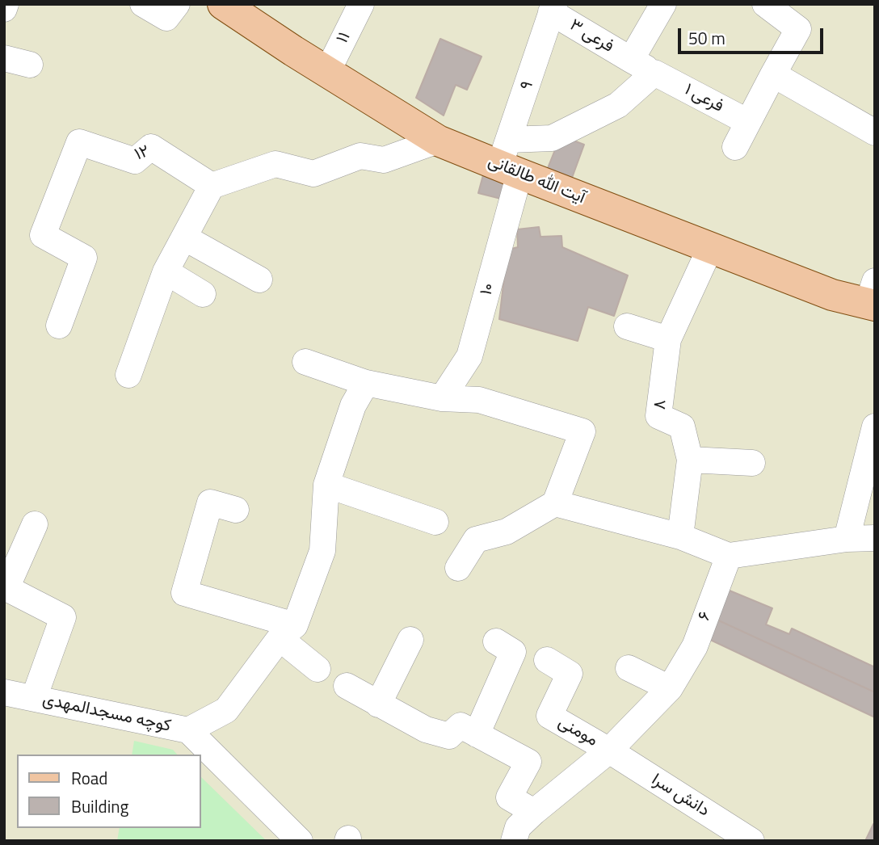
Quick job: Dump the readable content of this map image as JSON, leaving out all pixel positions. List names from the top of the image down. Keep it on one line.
{"streets":{"main road":["آیت الله طالقانی"],"street":["فرعی ۳","۱۱","۹","فرعی ۱","۱۲","۱۰","۸","۶","کوچه مسجدالمهدی","مومنی","دانش سرا"]},"crossings":[["فرعی ۳","۹"],["فرعی ۳","فرعی ۱"],["۱۱","آیت الله طالقانی"],["۹","آیت الله طالقانی"],["۹","۱۰"],["آیت الله طالقانی","۱۰"],["آیت الله طالقانی","۸"],["۶","مومنی"],["۶","دانش سرا"],["مومنی","دانش سرا"]],"legend":["Road","Building"],"scale_bar":"50 m"}
